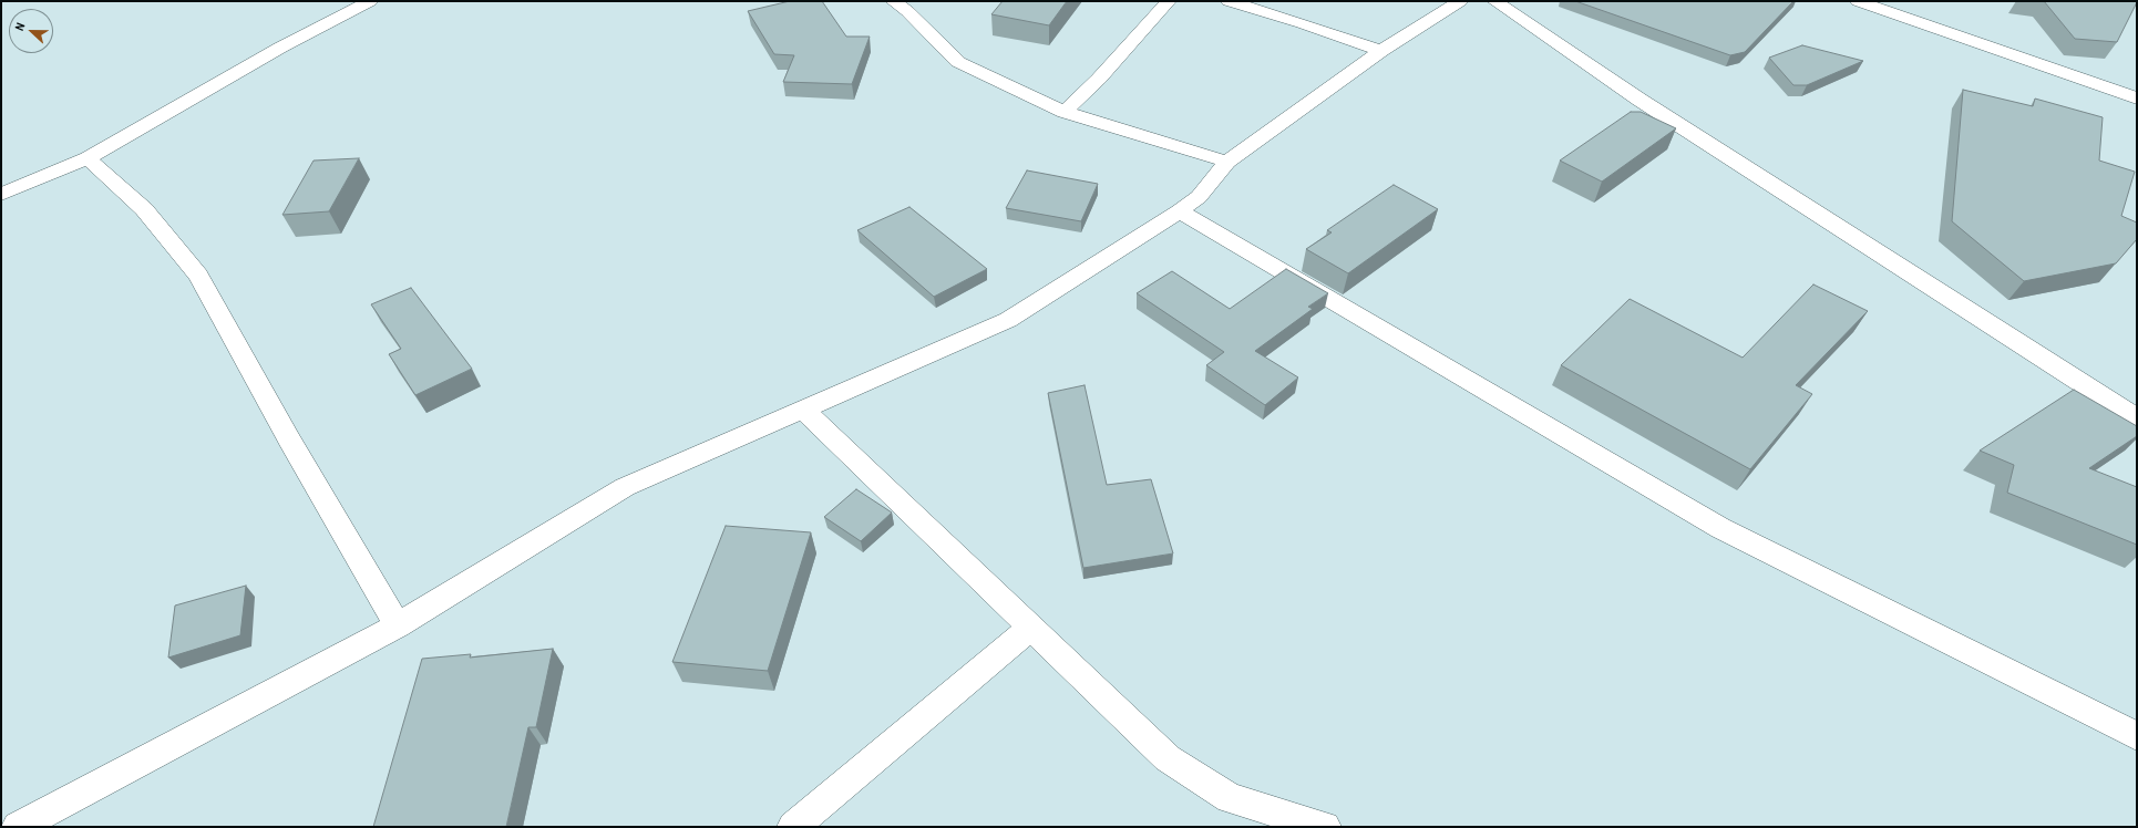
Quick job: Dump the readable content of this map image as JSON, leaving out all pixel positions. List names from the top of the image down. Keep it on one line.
{"north":"left"}
